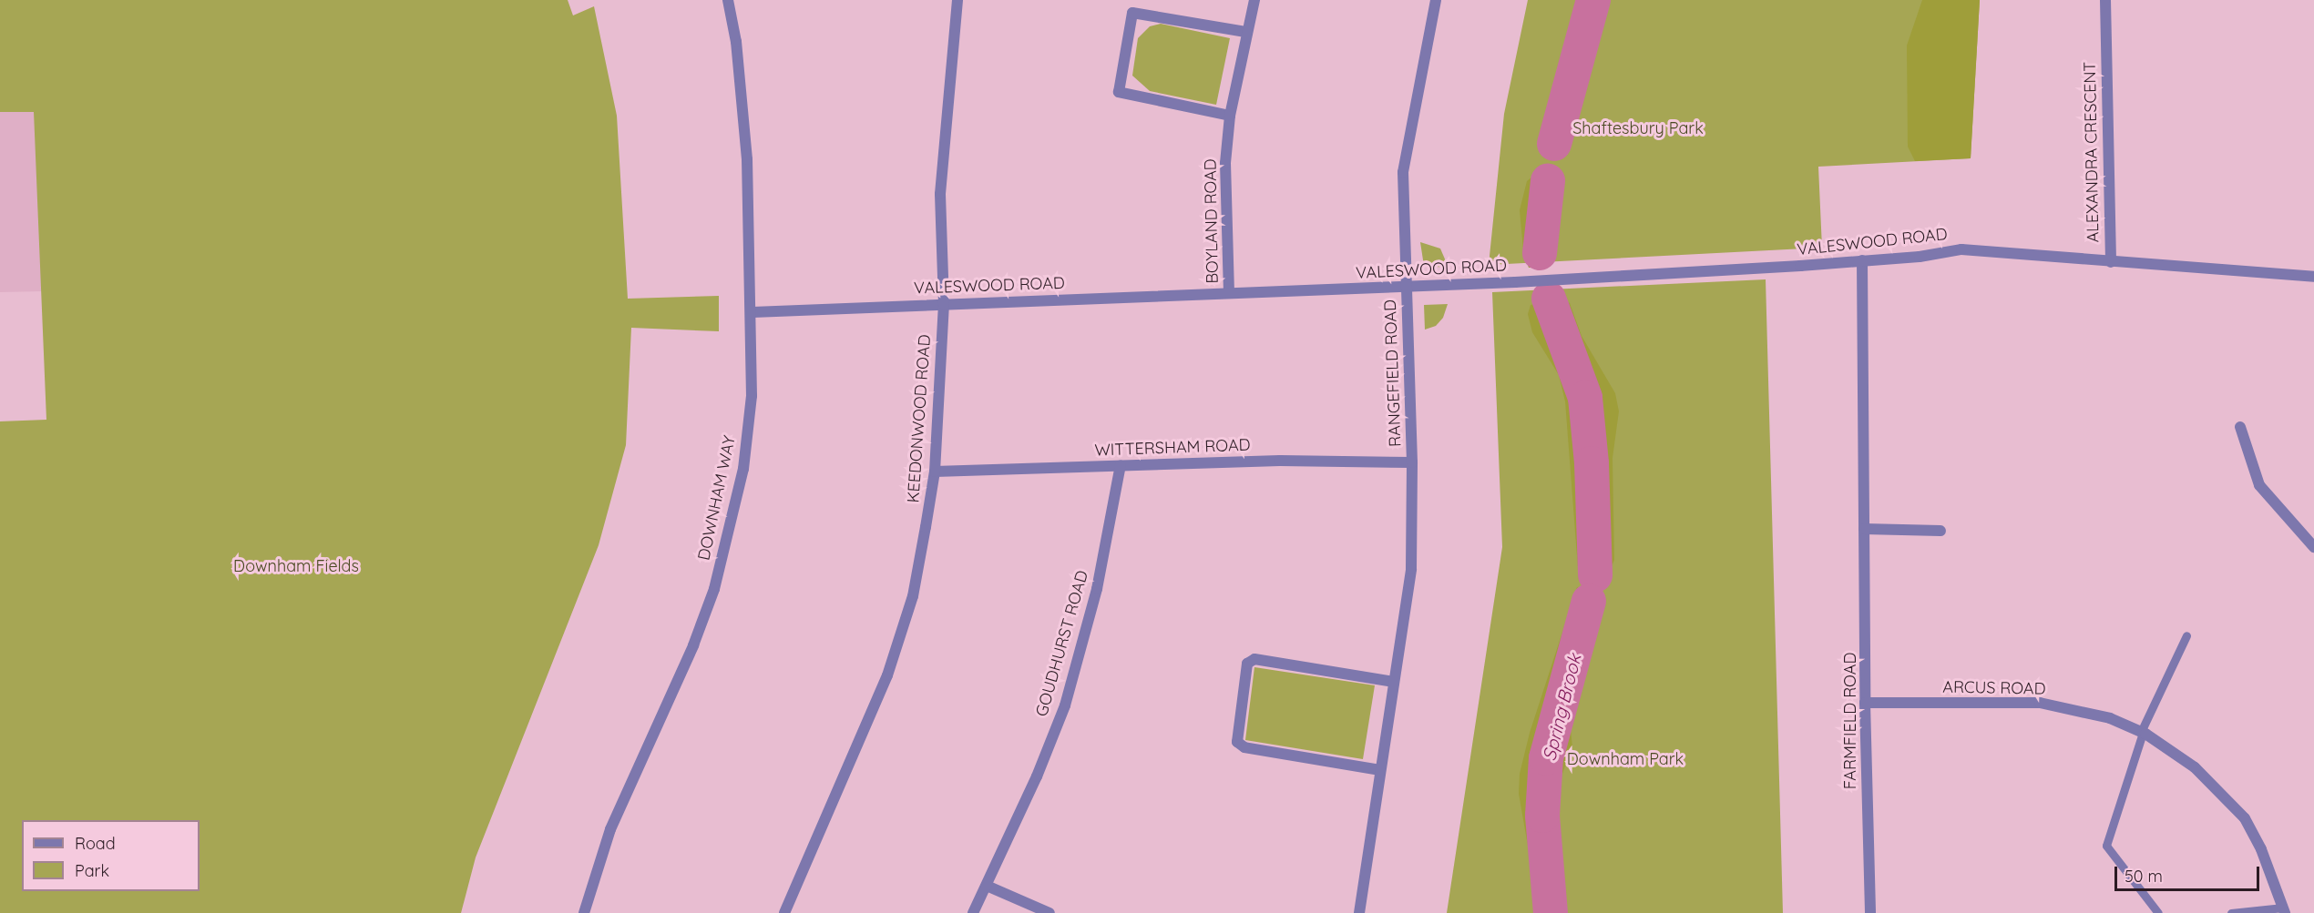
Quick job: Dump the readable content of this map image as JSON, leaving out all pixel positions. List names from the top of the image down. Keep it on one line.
{"streets":{"street":["ALEXANDRA CRESCENT","BOYLAND ROAD","VALESWOOD ROAD","RANGEFIELD ROAD","KEEDONWOOD ROAD","WITTERSHAM ROAD","DOWNHAM WAY","GOUDHURST ROAD","ARCUS ROAD","FARMFIELD ROAD"]},"crossings":[["ALEXANDRA CRESCENT","VALESWOOD ROAD"],["BOYLAND ROAD","VALESWOOD ROAD"],["VALESWOOD ROAD","RANGEFIELD ROAD"],["VALESWOOD ROAD","KEEDONWOOD ROAD"],["VALESWOOD ROAD","DOWNHAM WAY"],["VALESWOOD ROAD","FARMFIELD ROAD"],["RANGEFIELD ROAD","WITTERSHAM ROAD"],["KEEDONWOOD ROAD","WITTERSHAM ROAD"],["WITTERSHAM ROAD","GOUDHURST ROAD"],["ARCUS ROAD","FARMFIELD ROAD"]],"water":["Spring Brook"],"parks":["Shaftesbury Park","Downham Fields","Downham Park"],"legend":["Road","Park"],"scale_bar":"50 m"}
